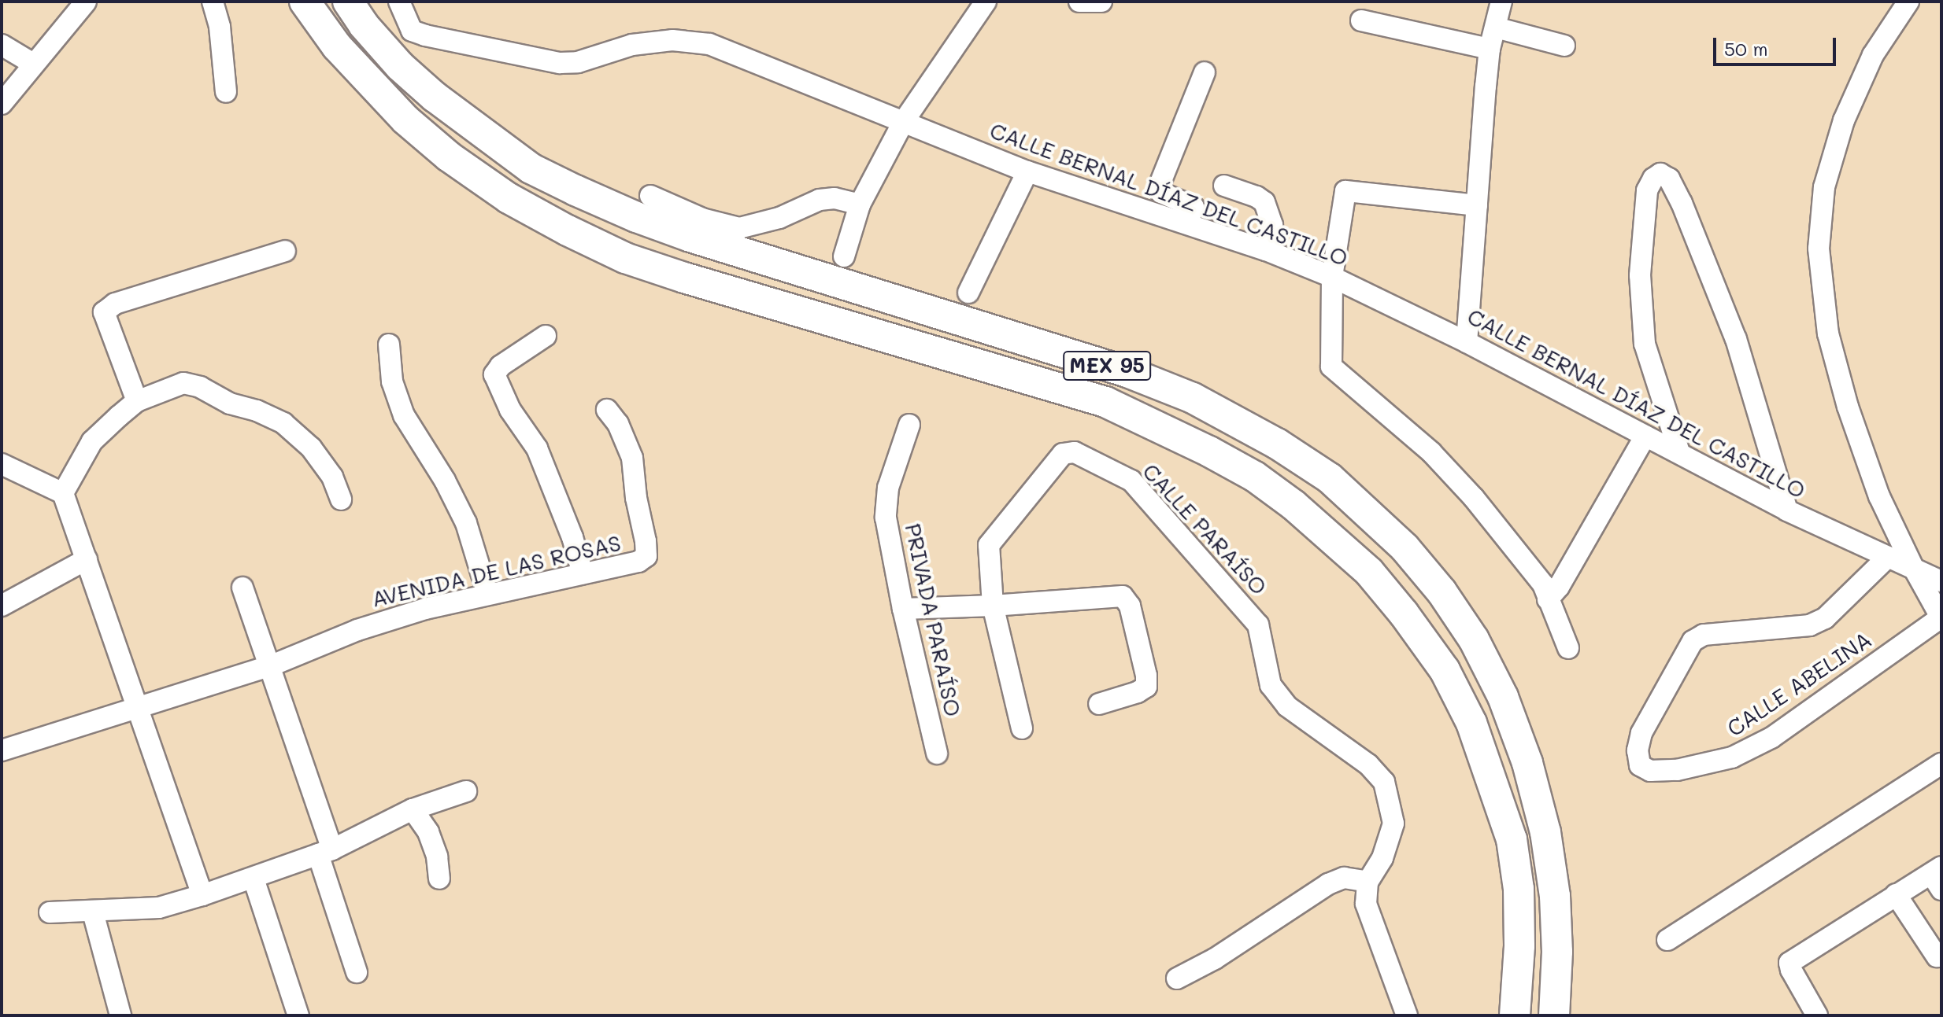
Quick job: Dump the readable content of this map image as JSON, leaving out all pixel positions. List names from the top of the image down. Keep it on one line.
{"streets":{"highway":["MEX 95"],"street":["CALLE BERNAL DÍAZ DEL CASTILLO","CALLE PARAÍSO","AVENIDA DE LAS ROSAS","PRIVADA PARAÍSO","CALLE ABELINA"]},"crossings":[["CALLE BERNAL DÍAZ DEL CASTILLO","CALLE ABELINA"]],"scale_bar":"50 m"}
